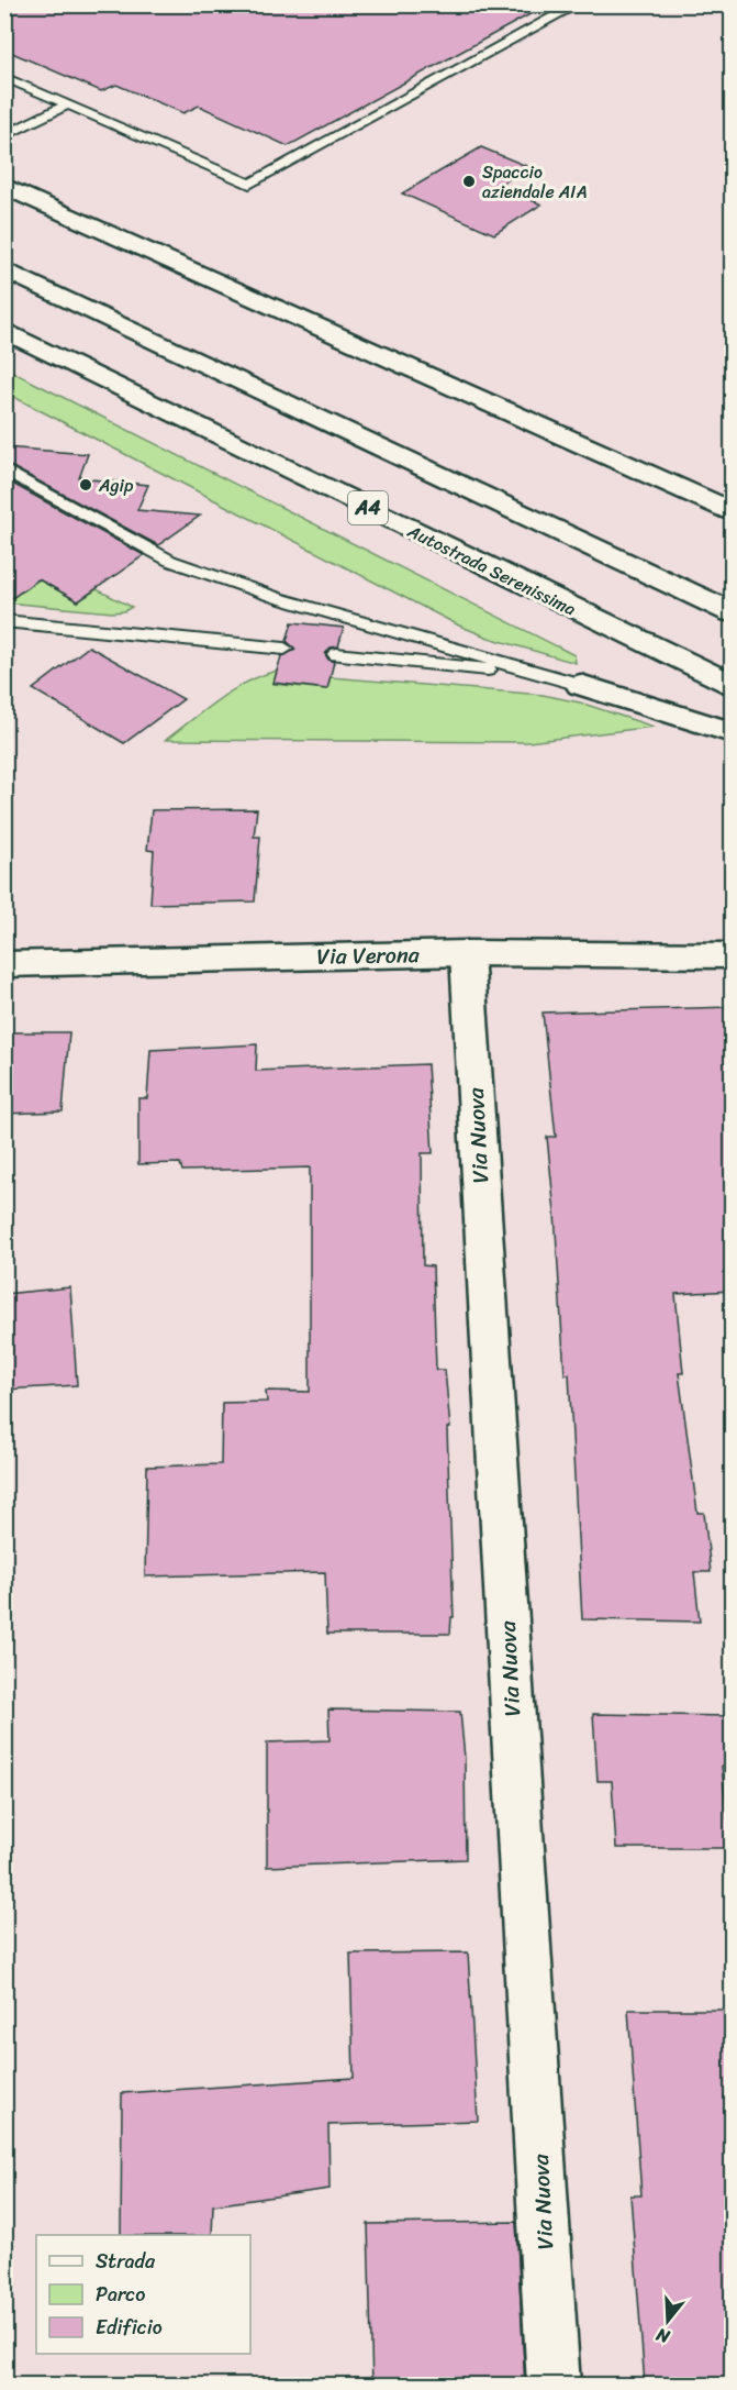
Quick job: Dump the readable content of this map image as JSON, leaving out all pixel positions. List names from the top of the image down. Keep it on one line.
{"streets":{"main road":["A4","Autostrada Serenissima","Via Verona","Via Nuova"]},"crossings":[["Via Verona","Via Nuova"]],"places":["Spaccio aziendale AIA","Agip"],"legend":["Strada","Parco","Edificio"],"north":"bottom"}
